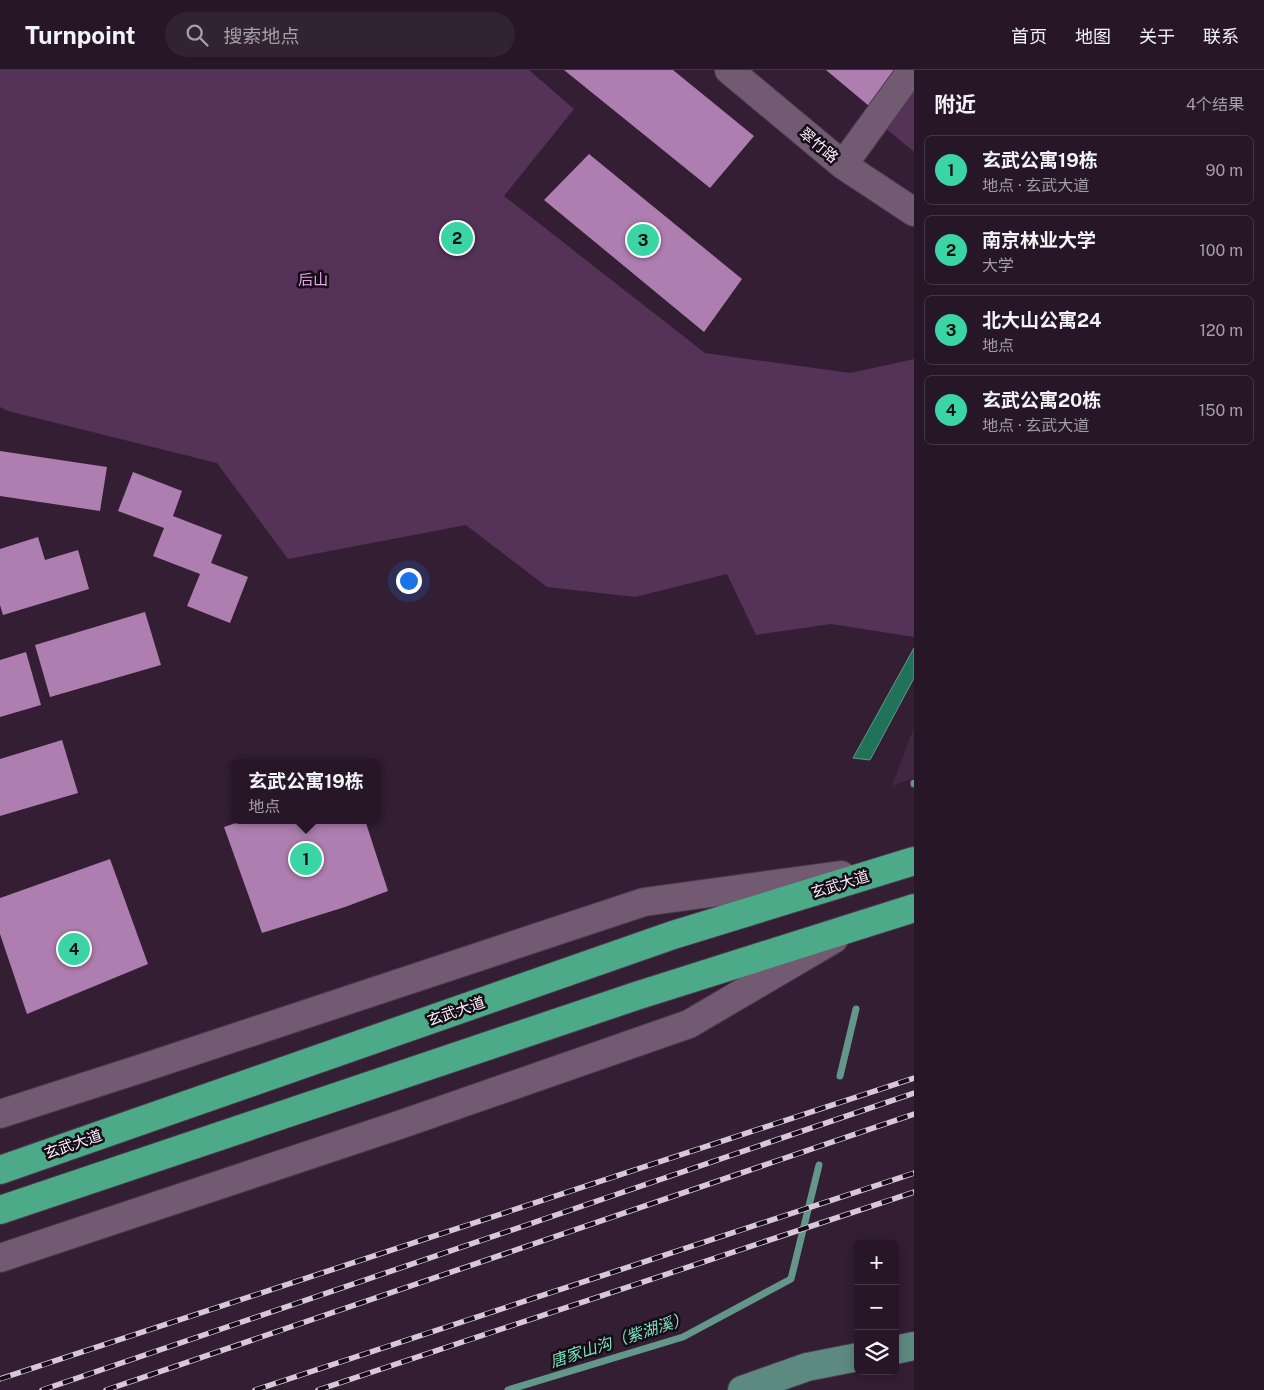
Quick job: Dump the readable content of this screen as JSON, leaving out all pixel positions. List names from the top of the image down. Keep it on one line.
{"streets":{"highway":["玄武大道"],"street":["翠竹路"]},"water":["唐家山沟（紫湖溪）"],"parks":["后山"],"page":{"header":"Turnpoint","search":"搜索地点","nav":["首页","地图","关于","联系"],"heading":["附近","4个结果"],"list":[{"mark":"1","name":"玄武公寓19栋","note":"地点 · 玄武大道","value":"90 m"},{"mark":"2","name":"南京林业大学","note":"大学","value":"100 m"},{"mark":"3","name":"北大山公寓24","note":"地点","value":"120 m"},{"mark":"4","name":"玄武公寓20栋","note":"地点 · 玄武大道","value":"150 m"}],"pins":["2","3","1","4"],"popup":["玄武公寓19栋","地点"],"map_buttons":["+","−"]}}
